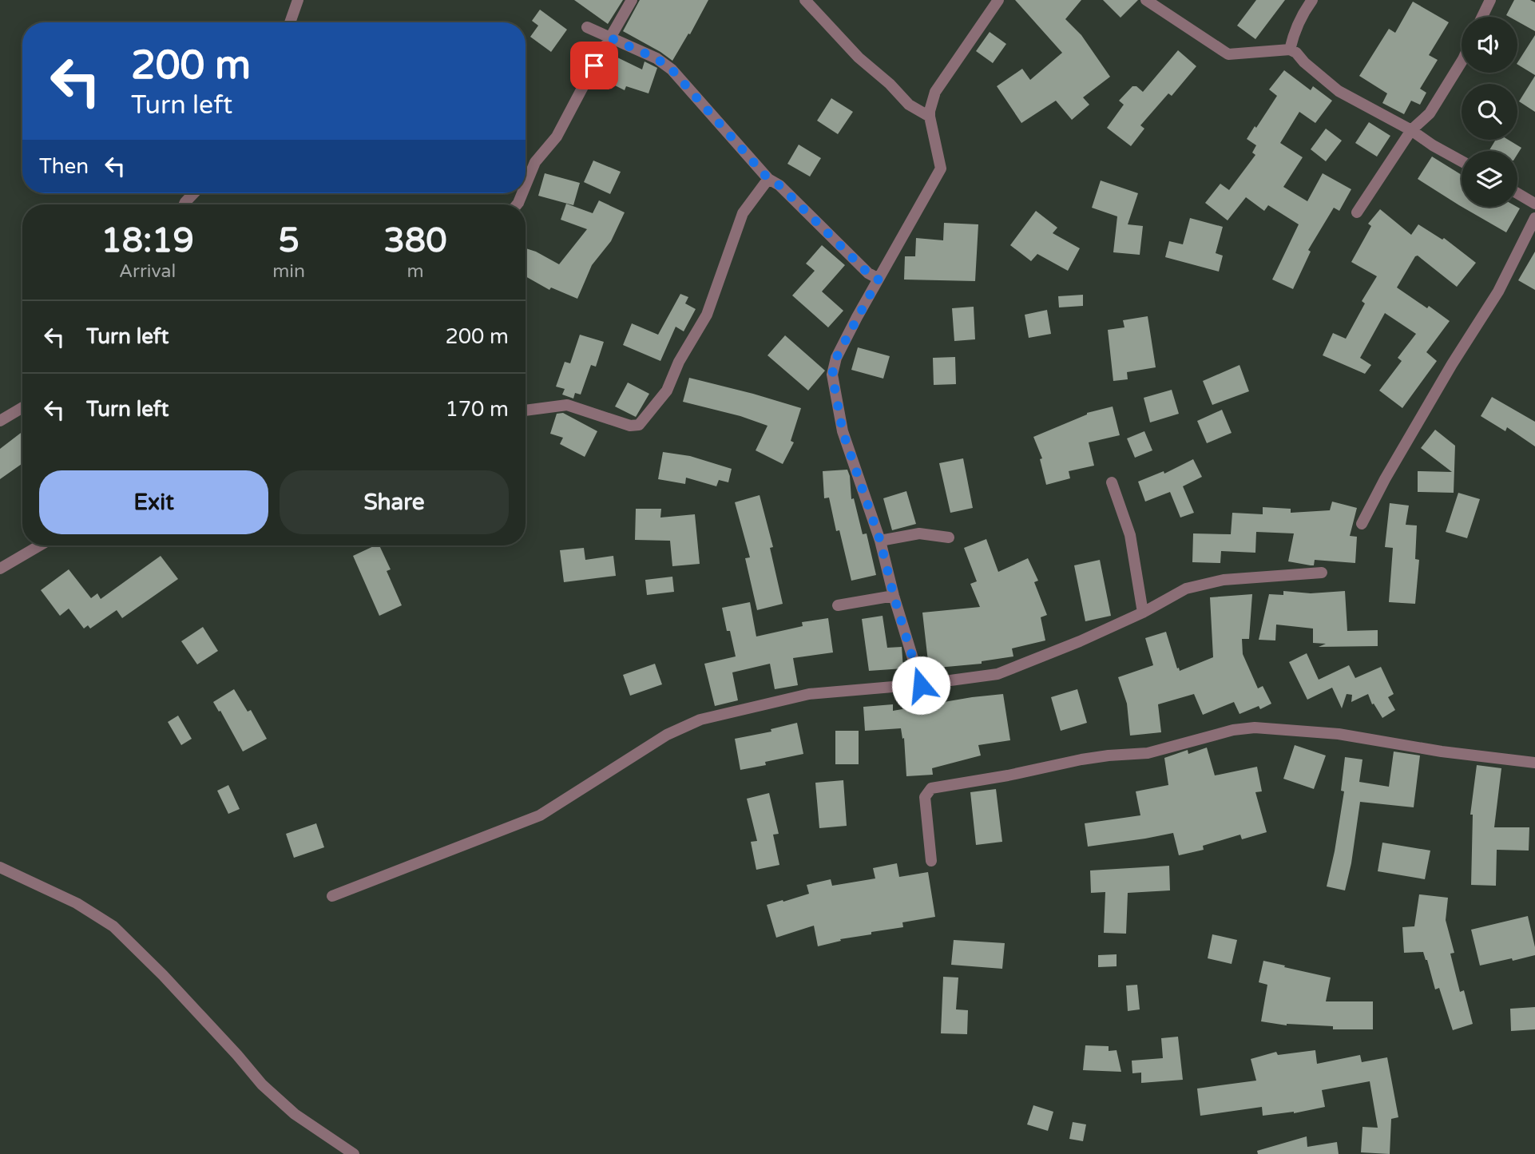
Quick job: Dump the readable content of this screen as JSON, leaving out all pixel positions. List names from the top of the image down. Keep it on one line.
{"page":{"turn":["200 m","Turn left"],"then":"Then","eta":["18:19","Arrival","5","min","380","m"],"list":[{"name":"Turn left","value":"200 m"},{"name":"Turn left","value":"170 m"}],"buttons":["Exit","Share"]}}
